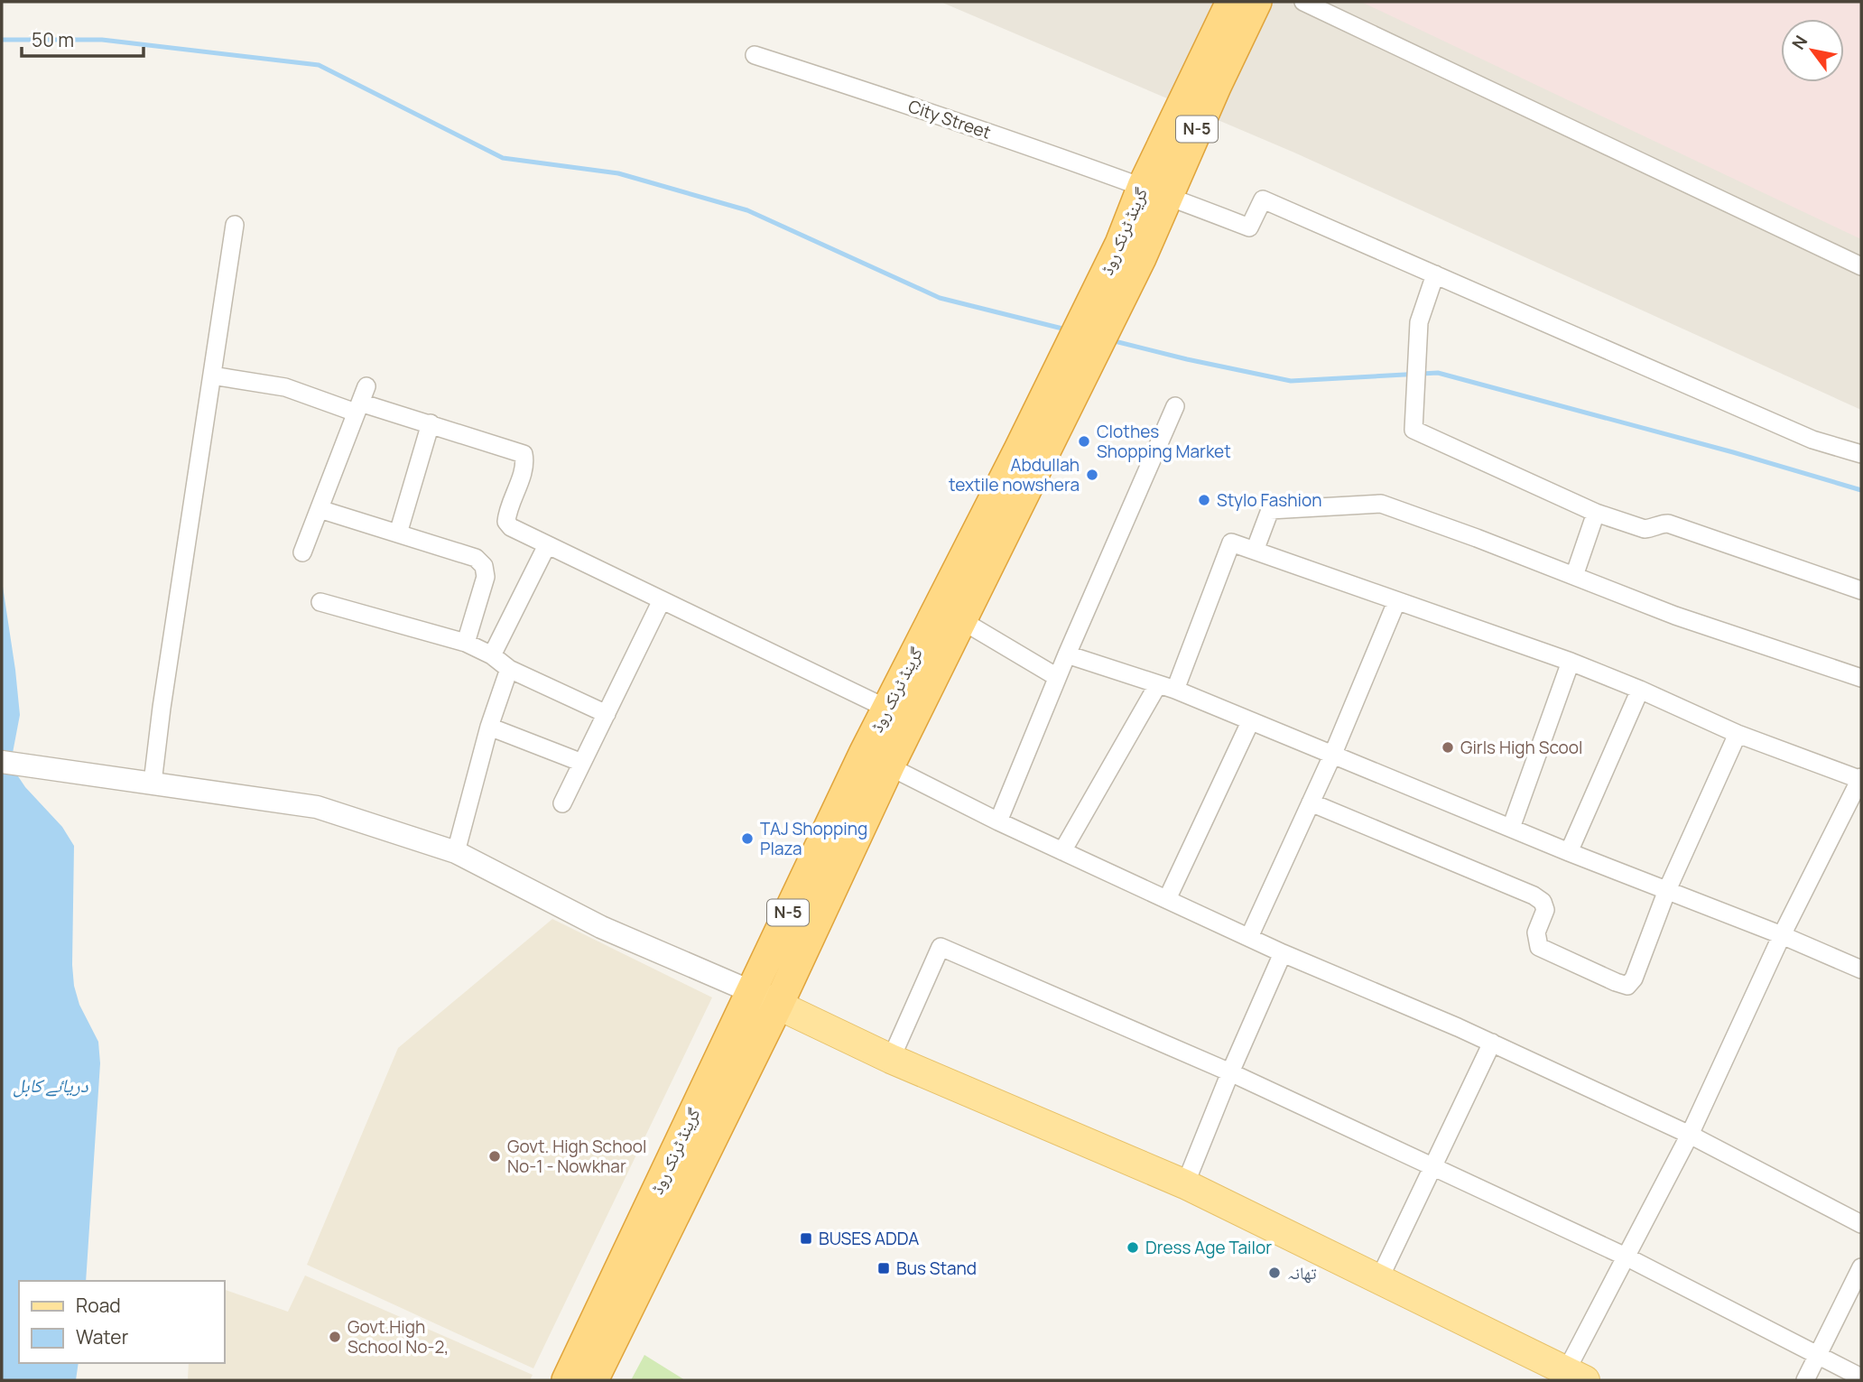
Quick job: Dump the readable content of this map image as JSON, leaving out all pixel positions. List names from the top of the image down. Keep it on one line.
{"streets":{"highway":["N-5","گرینڈ ٹرنک روڈ"],"street":["City Street"]},"crossings":[["City Street","گرینڈ ٹرنک روڈ"]],"water":["دریائے کابل"],"places":{"other":["Clothes Shopping Market","Abdullah textile nowshera","Stylo Fashion","Girls High Scool","TAJ Shopping Plaza","Govt. High School No-1 - Nowkhar","Dress Age Tailor","تھانہ","Govt.High School No-2,"],"transit":["BUSES ADDA","Bus Stand"]},"legend":["Road","Water"],"scale_bar":"50 m","north":"top left"}
